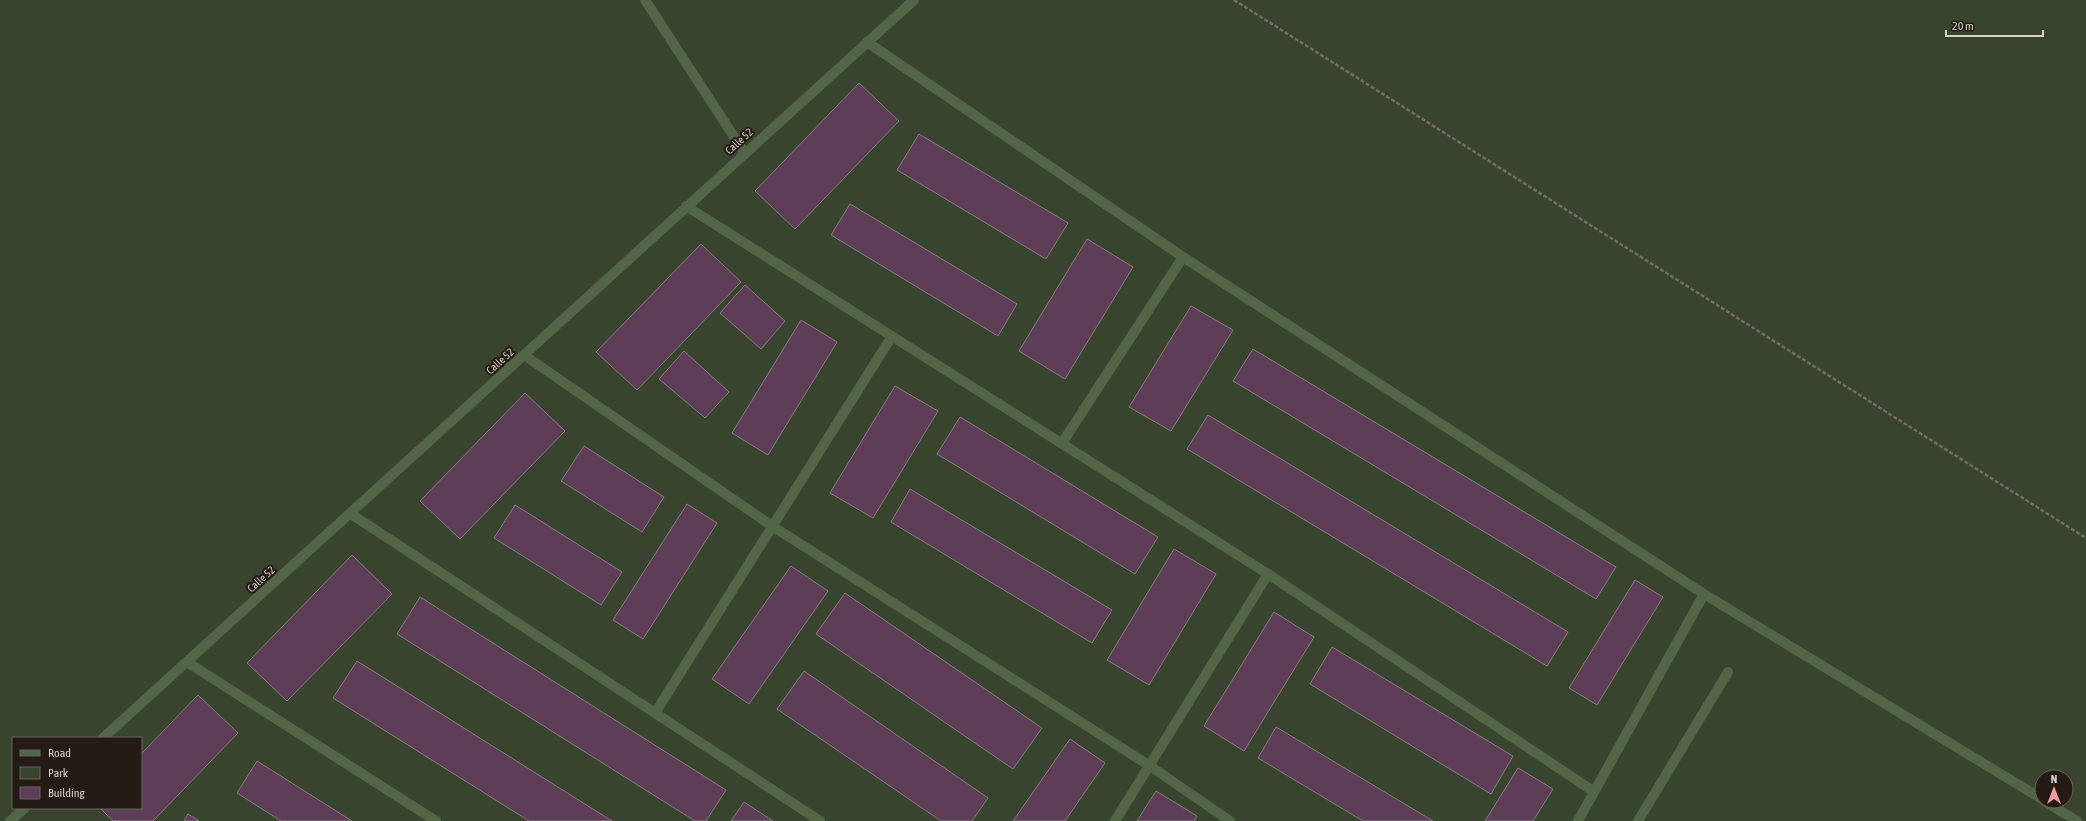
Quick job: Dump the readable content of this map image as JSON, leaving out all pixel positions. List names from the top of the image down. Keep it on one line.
{"streets":{"street":["Calle 52"]},"legend":["Road","Park","Building"],"scale_bar":"20 m","north":"top"}
